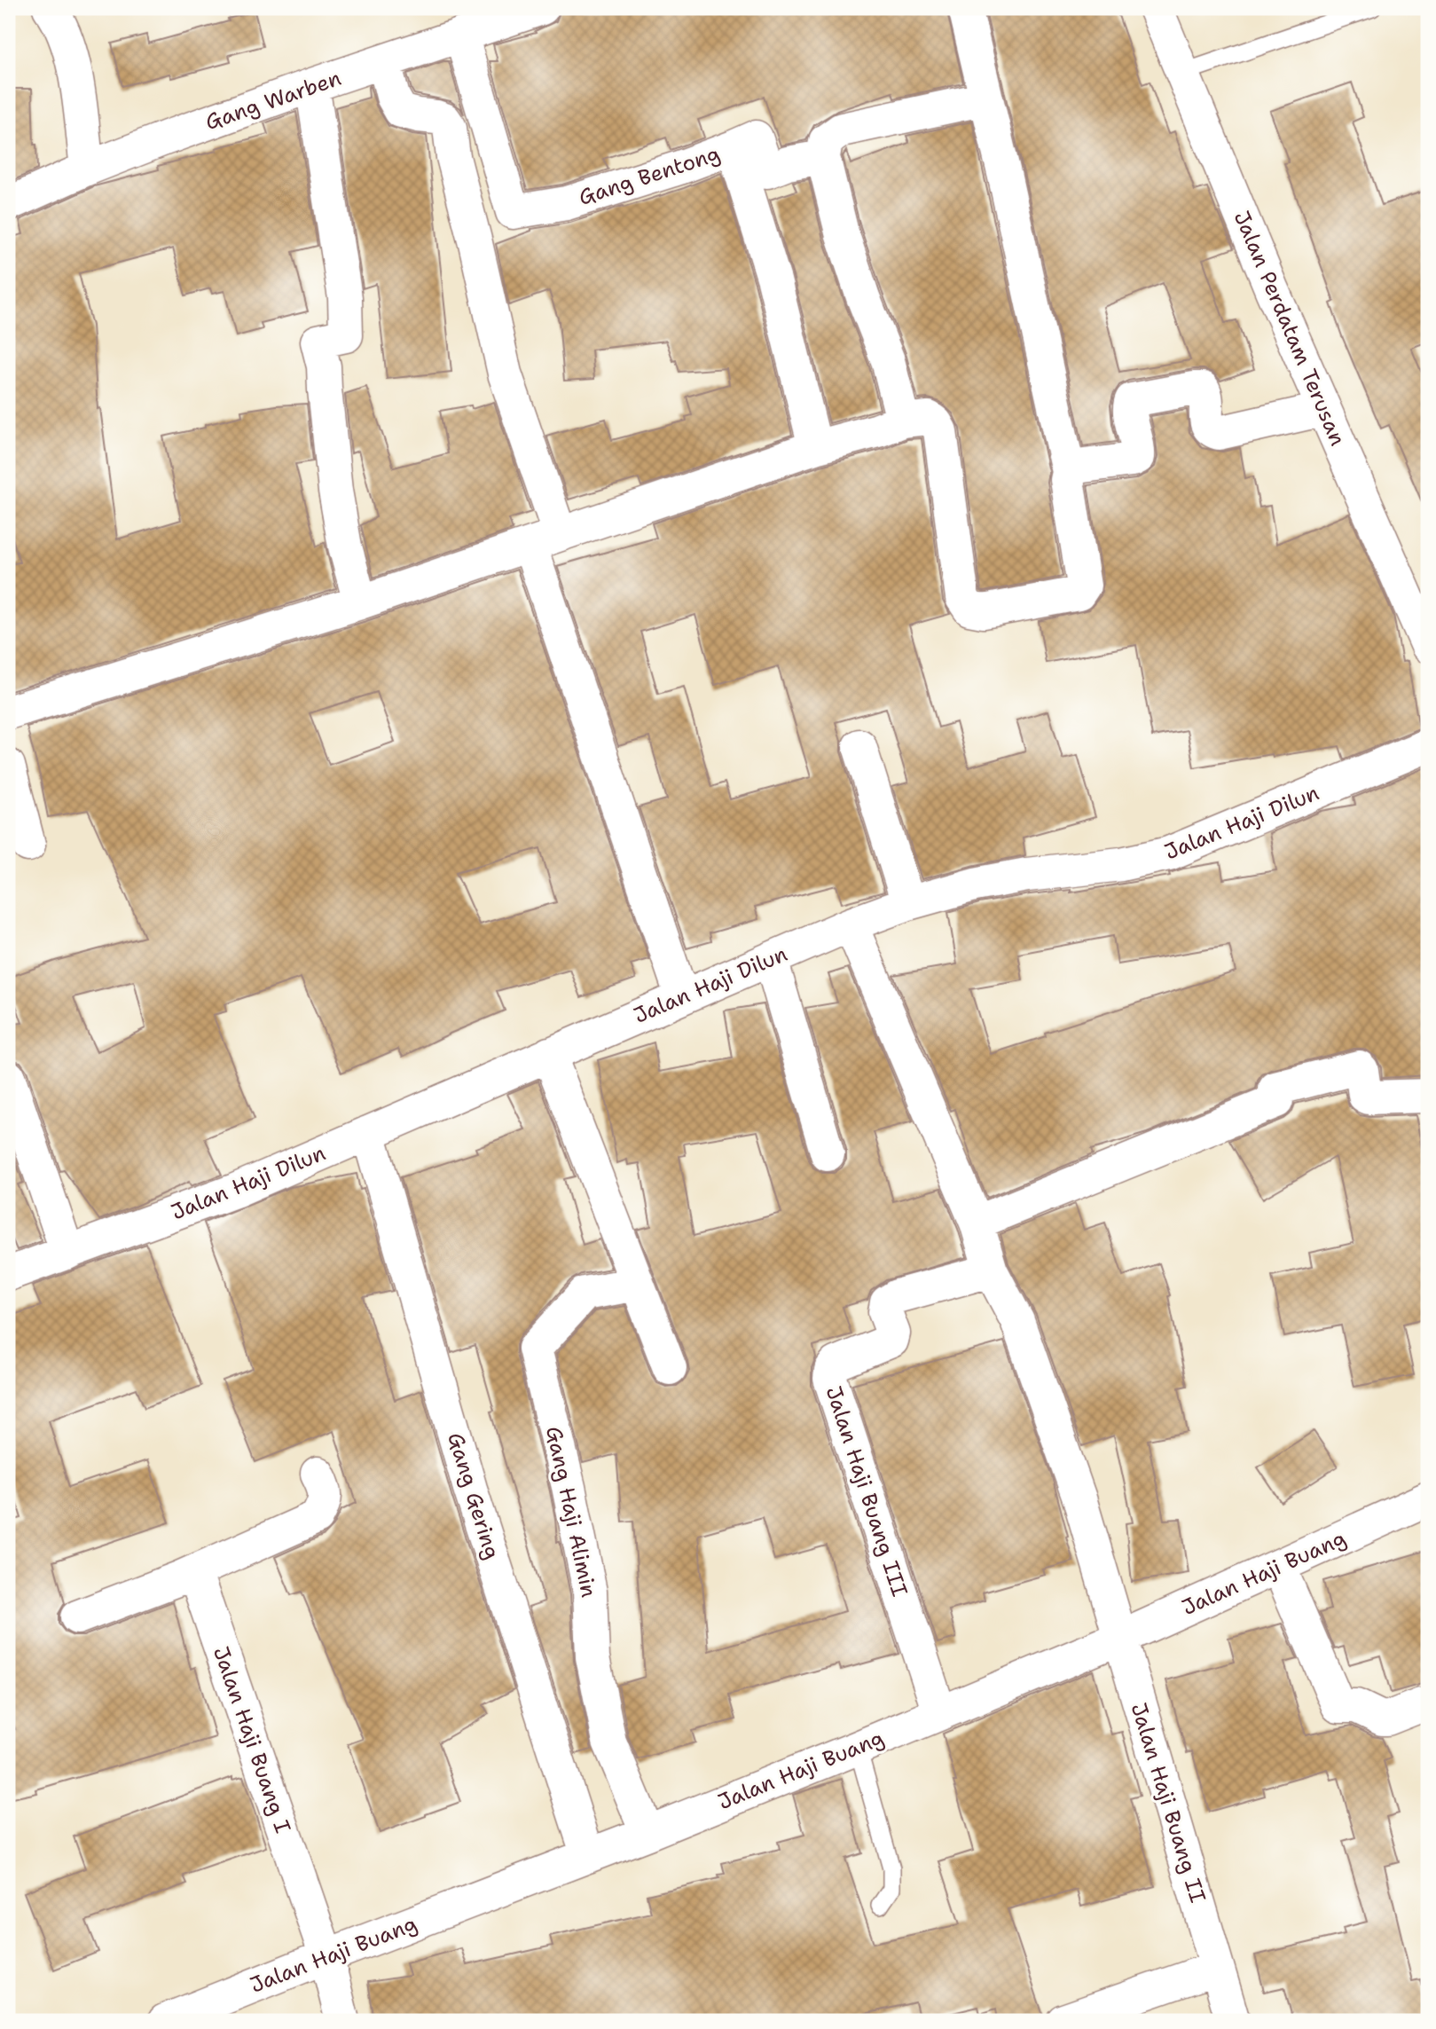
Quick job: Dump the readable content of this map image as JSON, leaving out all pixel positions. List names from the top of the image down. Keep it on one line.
{"streets":{"street":["Gang Warben","Gang Bentong","Jalan Perdatam Terusan","Jalan Haji Dilun","Jalan Haji Buang III","Gang Gering","Gang Haji Alimin","Jalan Haji Buang","Jalan Haji Buang I","Jalan Haji Buang II"]},"crossings":[["Gang Warben","Gang Bentong"],["Jalan Haji Dilun","Gang Gering"],["Jalan Haji Dilun","Jalan Haji Buang II"],["Jalan Haji Buang III","Jalan Haji Buang"],["Jalan Haji Buang III","Jalan Haji Buang II"],["Gang Gering","Jalan Haji Buang"],["Gang Haji Alimin","Jalan Haji Buang"],["Jalan Haji Buang","Jalan Haji Buang I"],["Jalan Haji Buang","Jalan Haji Buang II"]]}
